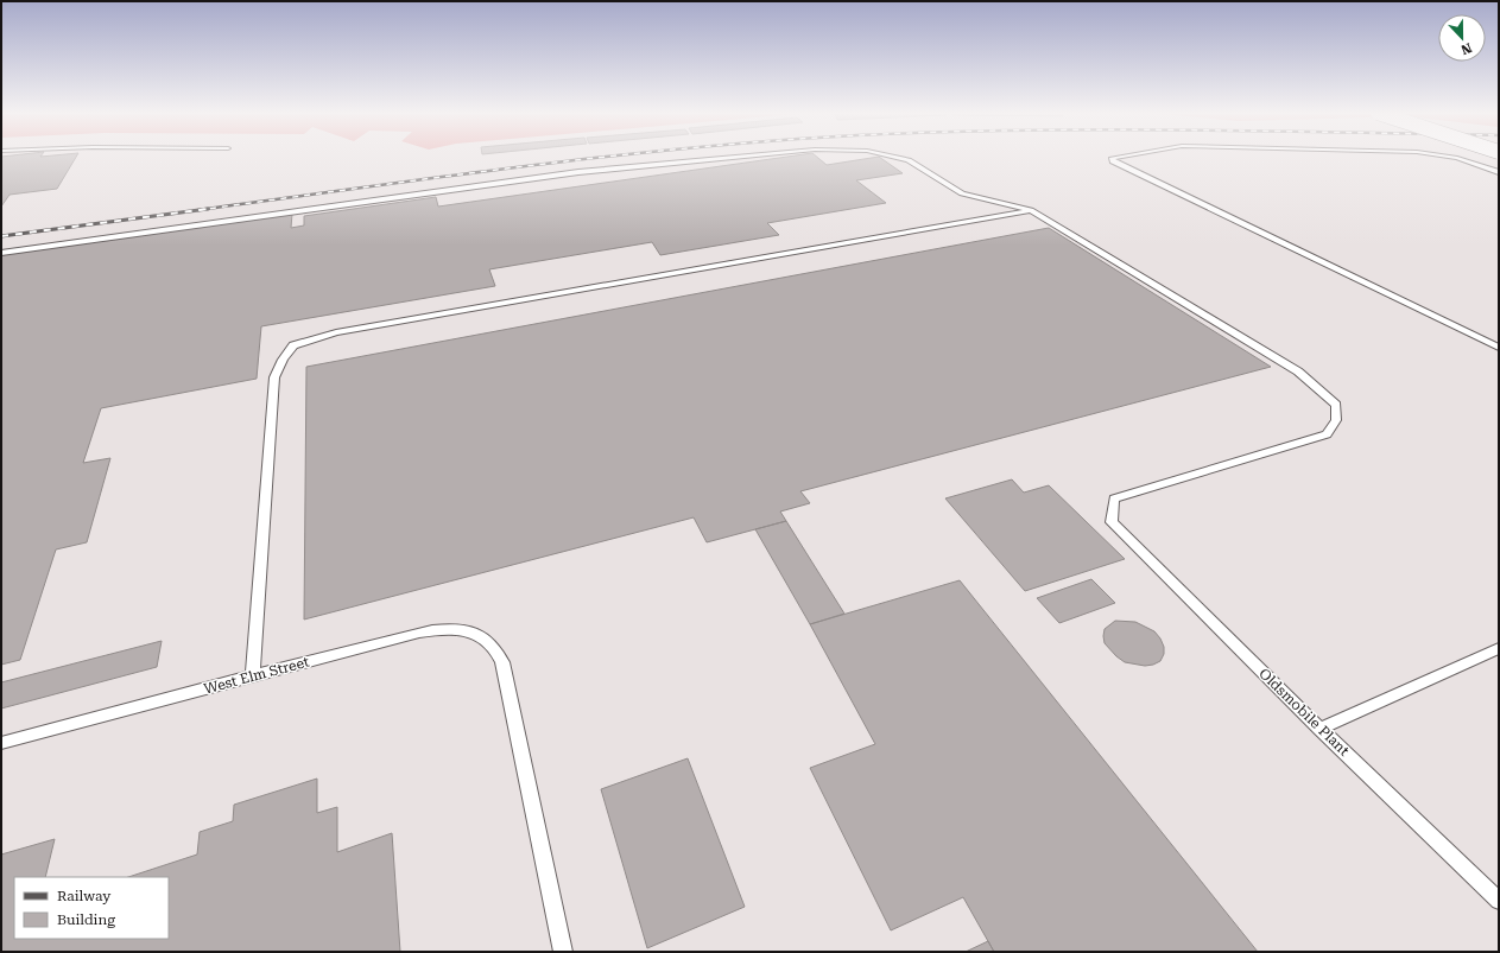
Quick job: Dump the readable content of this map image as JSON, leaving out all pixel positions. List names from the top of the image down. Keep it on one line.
{"streets":{"lane":["West Elm Street","Oldsmobile Plant"]},"legend":["Railway","Building"],"north":"bottom"}
